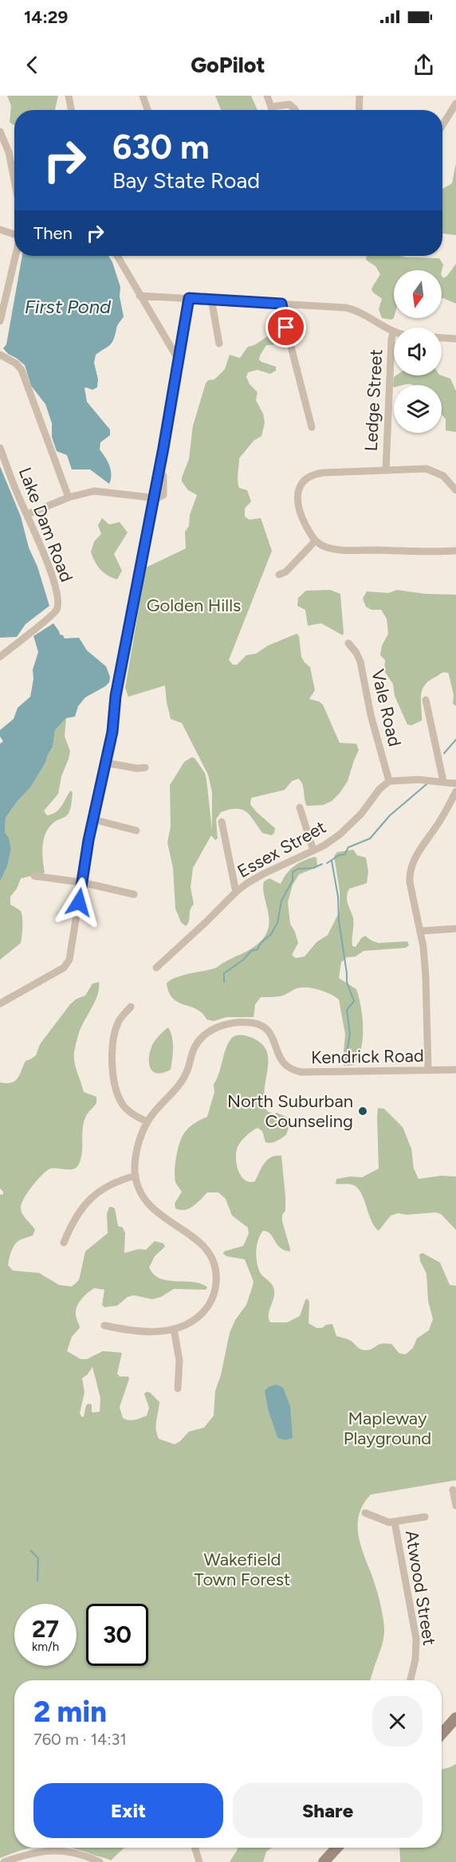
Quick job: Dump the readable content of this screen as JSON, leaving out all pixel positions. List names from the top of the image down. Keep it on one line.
{"streets":{"street":["Ledge Street","Lake Dam Road","Vale Road","Essex Street","Kendrick Road","Atwood Street"]},"crossings":[["Vale Road","Essex Street"]],"water":["First Pond"],"parks":["Golden Hills","Mapleway Playground","Wakefield Town Forest"],"places":["North Suburban Counseling"],"north":"bottom","page":{"status":"14:29","header":"GoPilot","turn":["630 m","Bay State Road"],"then":"Then","speed":"27 km/h","limit":"30","heading":["2 min","760 m · 14:31"],"buttons":["Exit","Share"]}}
